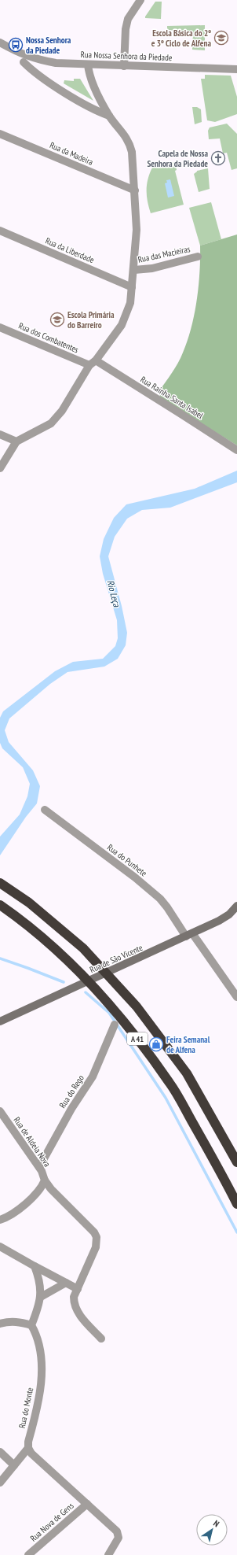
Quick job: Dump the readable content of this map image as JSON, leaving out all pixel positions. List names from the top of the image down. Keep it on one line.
{"streets":{"highway":["A 41"],"main road":["Rua de São Vicente"],"street":["Rua Nossa Senhora da Piedade","Rua da Madeira","Rua da Liberdade","Rua das Macieiras","Rua dos Combatentes","Rua Rainha Santa Isabel","Rua do Punhete","Rua do Rego","Rua de Aldeia Nova","Rua do Monte","Rua Nova de Gens"]},"crossings":[["Rua dos Combatentes","Rua Rainha Santa Isabel"],["Rua do Punhete","Rua de São Vicente"],["Rua do Rego","Rua de Aldeia Nova"]],"water":["Rio Leça"],"places":{"school or university":["Escola Básica do 2º e 3º Ciclo de Alfena","Escola Primária do Barreiro"],"bus stop":["Nossa Senhora da Piedade"],"church":["Capela de Nossa Senhora da Piedade"],"shop":["Feira Semanal de Alfena"]},"north":"top right"}
